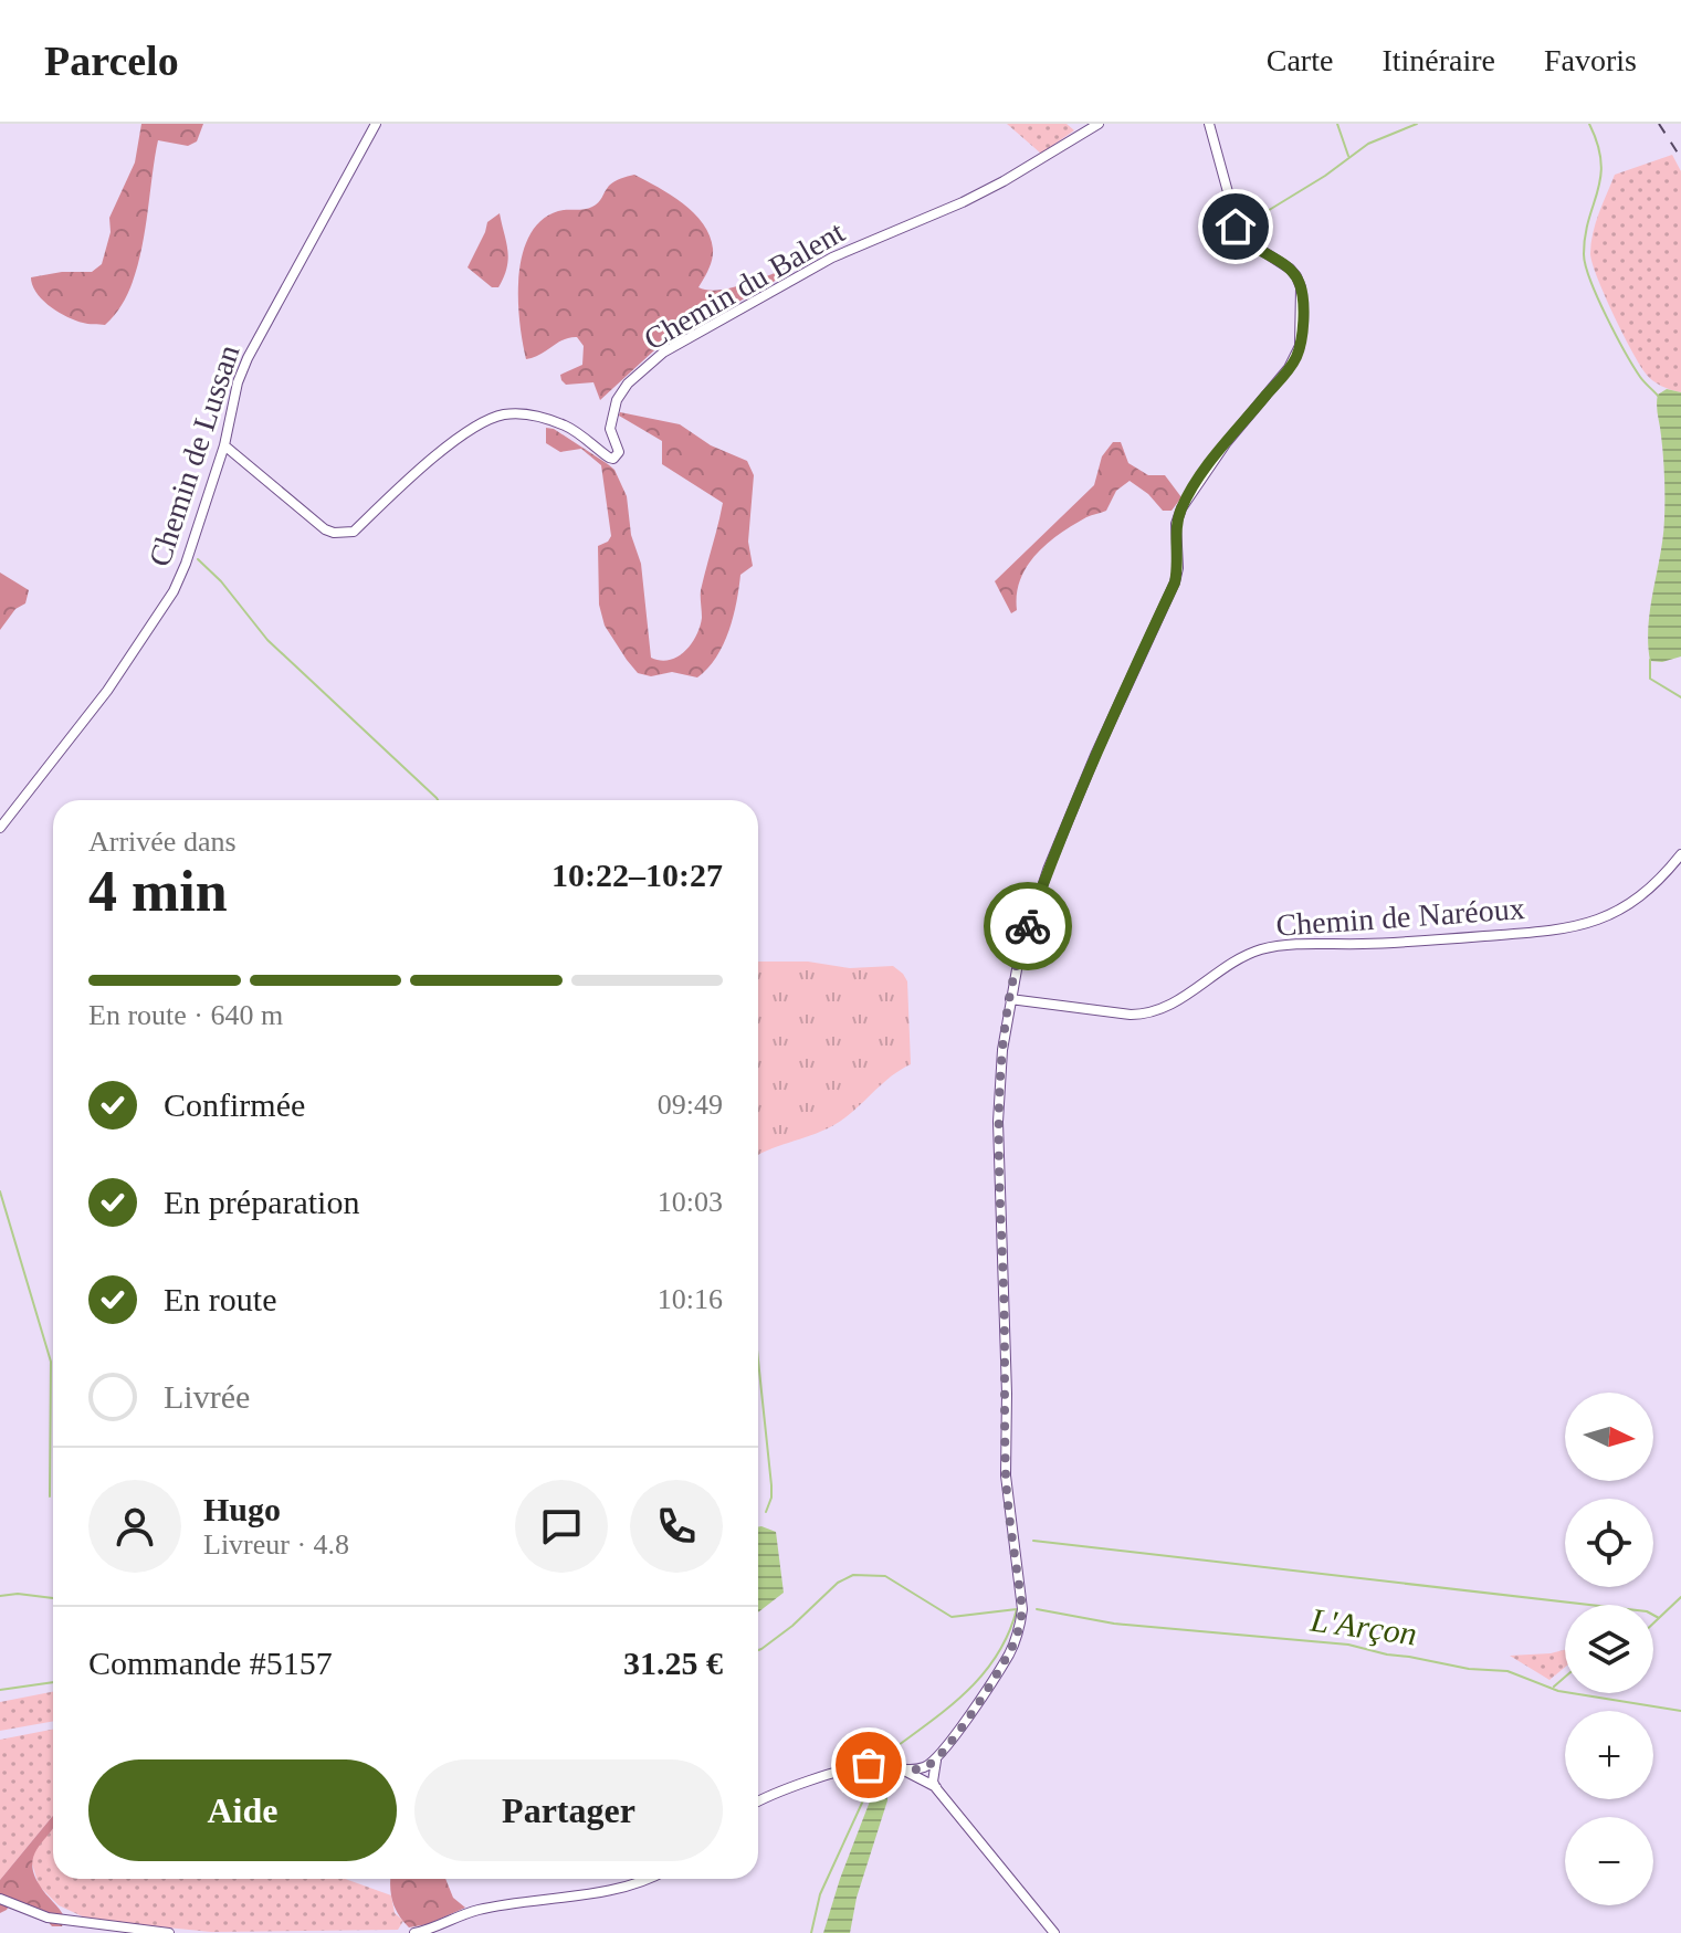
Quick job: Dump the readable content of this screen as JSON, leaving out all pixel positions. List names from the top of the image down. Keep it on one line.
{"streets":{"street":["Chemin du Balent","Chemin de Lussan","Chemin de Naréoux"]},"crossings":[["Chemin du Balent","Chemin de Lussan"]],"water":["L'Arçon"],"north":"right","page":{"header":"Parcelo","nav":["Carte","Itinéraire","Favoris"],"heading":["4 min","Arrivée dans","10:22–10:27"],"panel":["Hugo","Livreur · 4.8","Commande #5157","31.25 €"],"bar":"En route · 640 m","list":[["Confirmée","09:49"],["En préparation","10:03"],["En route","10:16"],"Livrée"],"map_buttons":["+","−"],"buttons":["Aide","Partager"]}}
